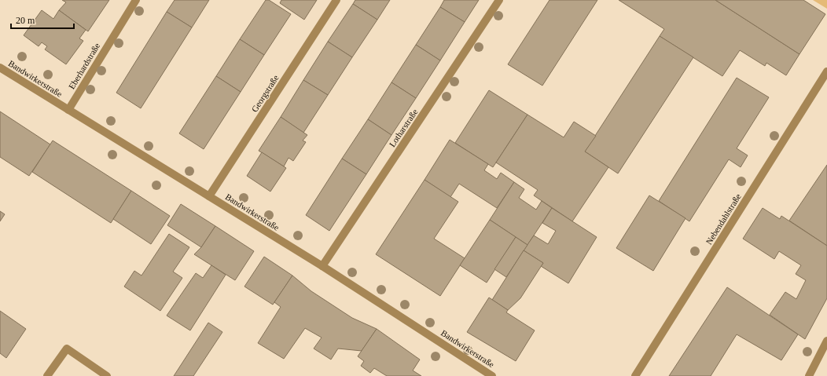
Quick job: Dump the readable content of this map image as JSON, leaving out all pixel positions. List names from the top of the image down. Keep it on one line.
{"streets":{"street":["Eberhardstraße","Bandwirkerstraße","Georgstraße","Lotharstraße","Nebendahlstraße"]},"crossings":[["Eberhardstraße","Bandwirkerstraße"],["Bandwirkerstraße","Georgstraße"],["Bandwirkerstraße","Lotharstraße"]],"scale_bar":"20 m"}
